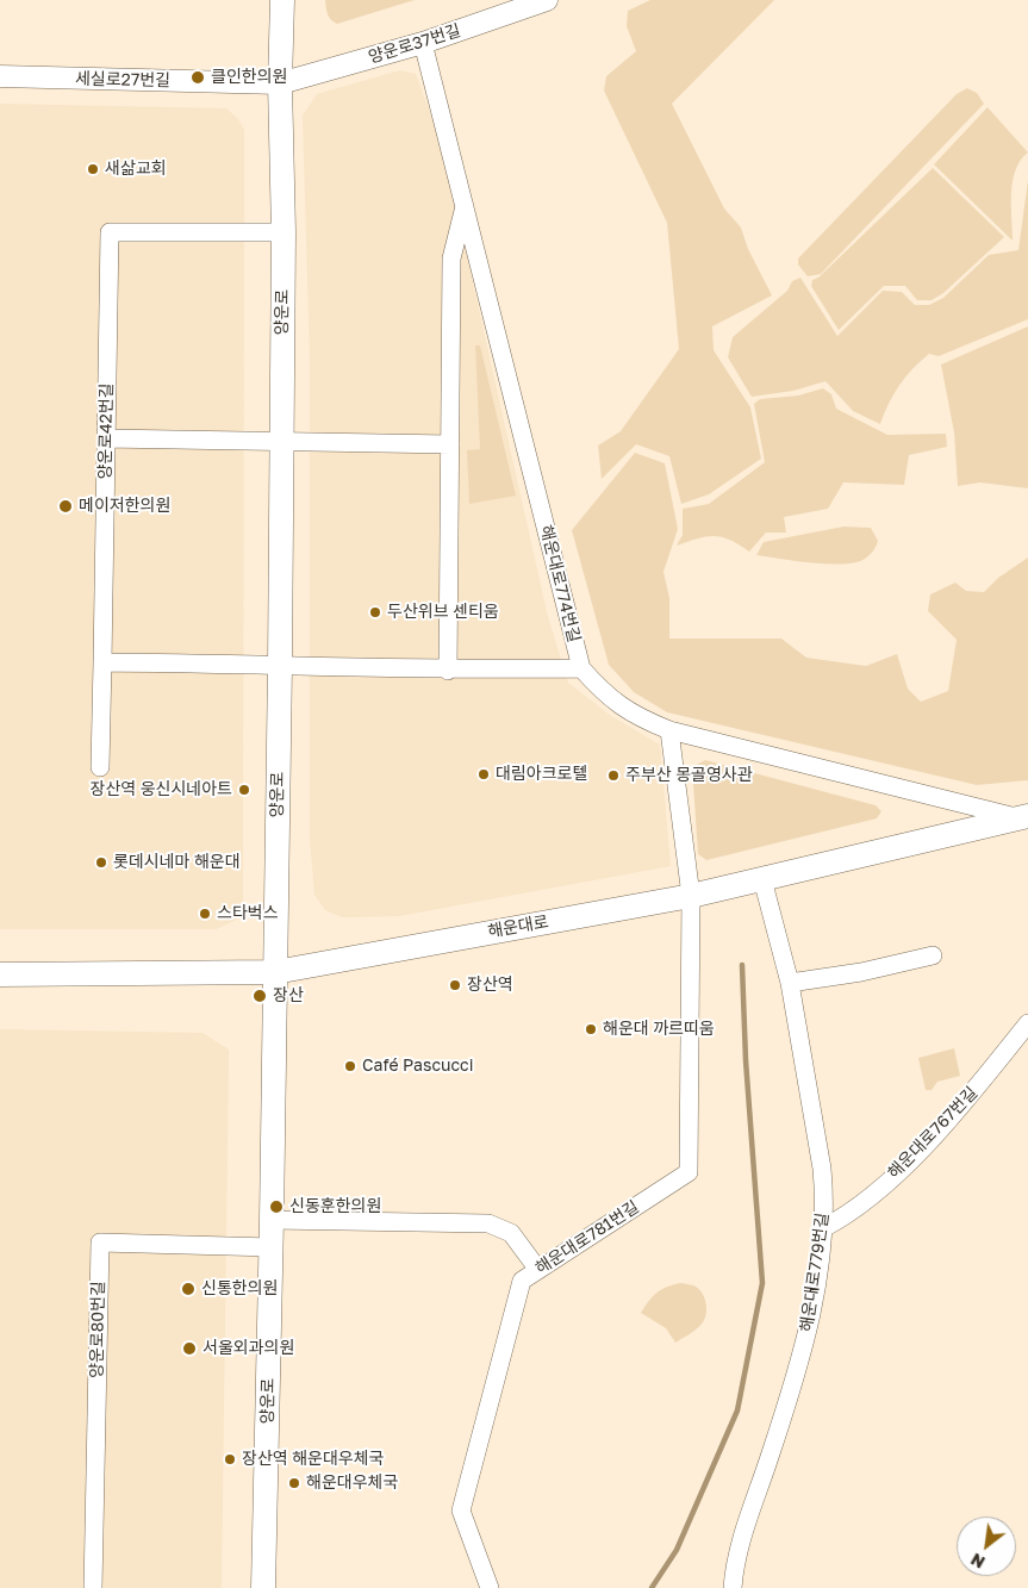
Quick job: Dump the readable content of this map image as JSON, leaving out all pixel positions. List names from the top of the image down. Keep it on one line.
{"streets":{"main road":["양운로","해운대로"],"street":["양운로37번길","세실로27번길","양운로42번길","해운대로774번길","해운대로767번길","해운대로781번길","해운대로779번길","양운로80번길"]},"crossings":[["양운로37번길","세실로27번길"],["양운로37번길","양운로"],["양운로37번길","해운대로774번길"],["세실로27번길","양운로"],["양운로","양운로42번길"],["양운로","해운대로"],["양운로","양운로80번길"],["해운대로774번길","해운대로"],["해운대로","해운대로781번길"],["해운대로","해운대로779번길"],["해운대로767번길","해운대로779번길"]],"places":["클인한의원","새삶교회","메이저한의원","두산위브 센티움","대림아크로텔","주부산 몽골영사관","장산역 웅신시네아트","롯데시네마 해운대","스타벅스","장산역","장산","해운대 까르띠움","Café Pascucci","신동훈한의원","신통한의원","서울외과의원","장산역 해운대우체국","해운대우체국"],"north":"bottom left"}
